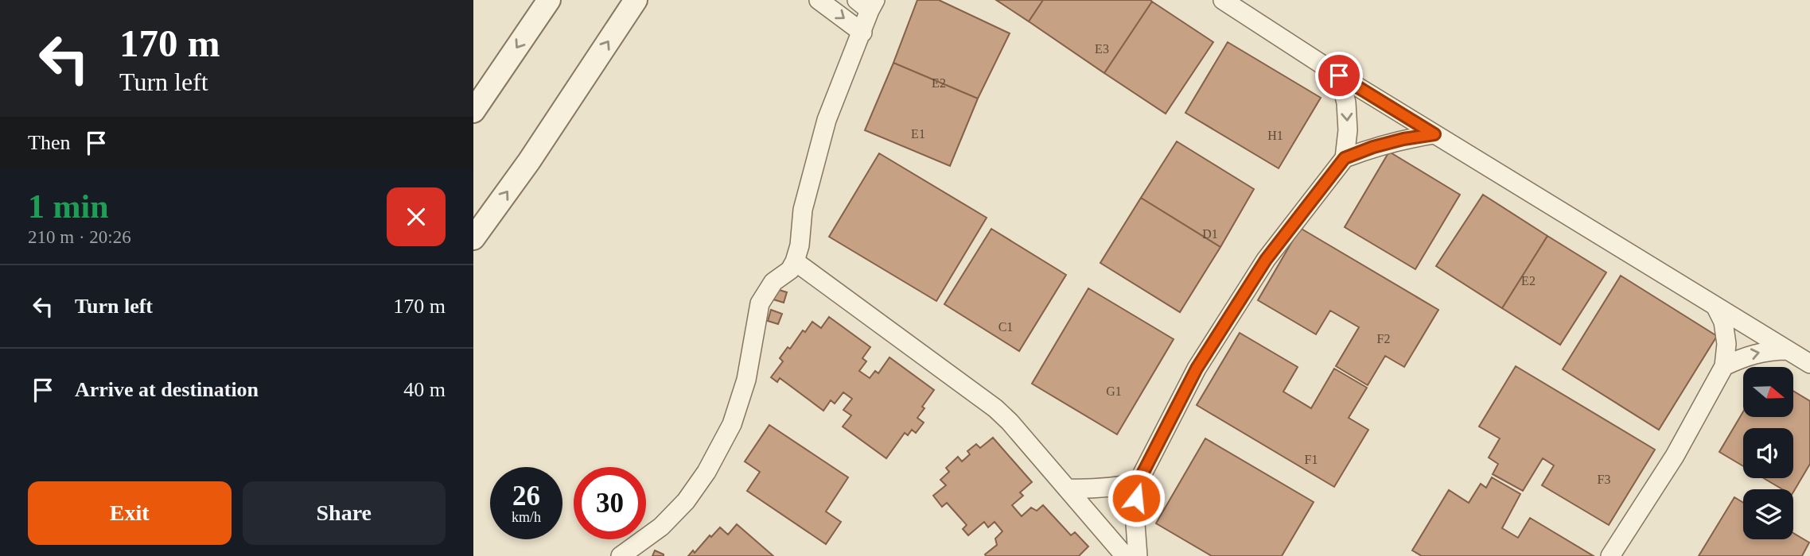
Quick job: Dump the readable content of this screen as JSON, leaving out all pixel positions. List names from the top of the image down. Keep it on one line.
{"house_numbers":["E3","E2","E1","H1","D1","E2","C1","F2","G1","F1","F3"],"north":"right","page":{"turn":["170 m","Turn left"],"then":"Then","heading":["1 min","210 m · 20:26"],"list":[{"name":"Turn left","value":"170 m"},{"name":"Arrive at destination","value":"40 m"}],"speed":"26 km/h","limit":"30","buttons":["Exit","Share"]}}
